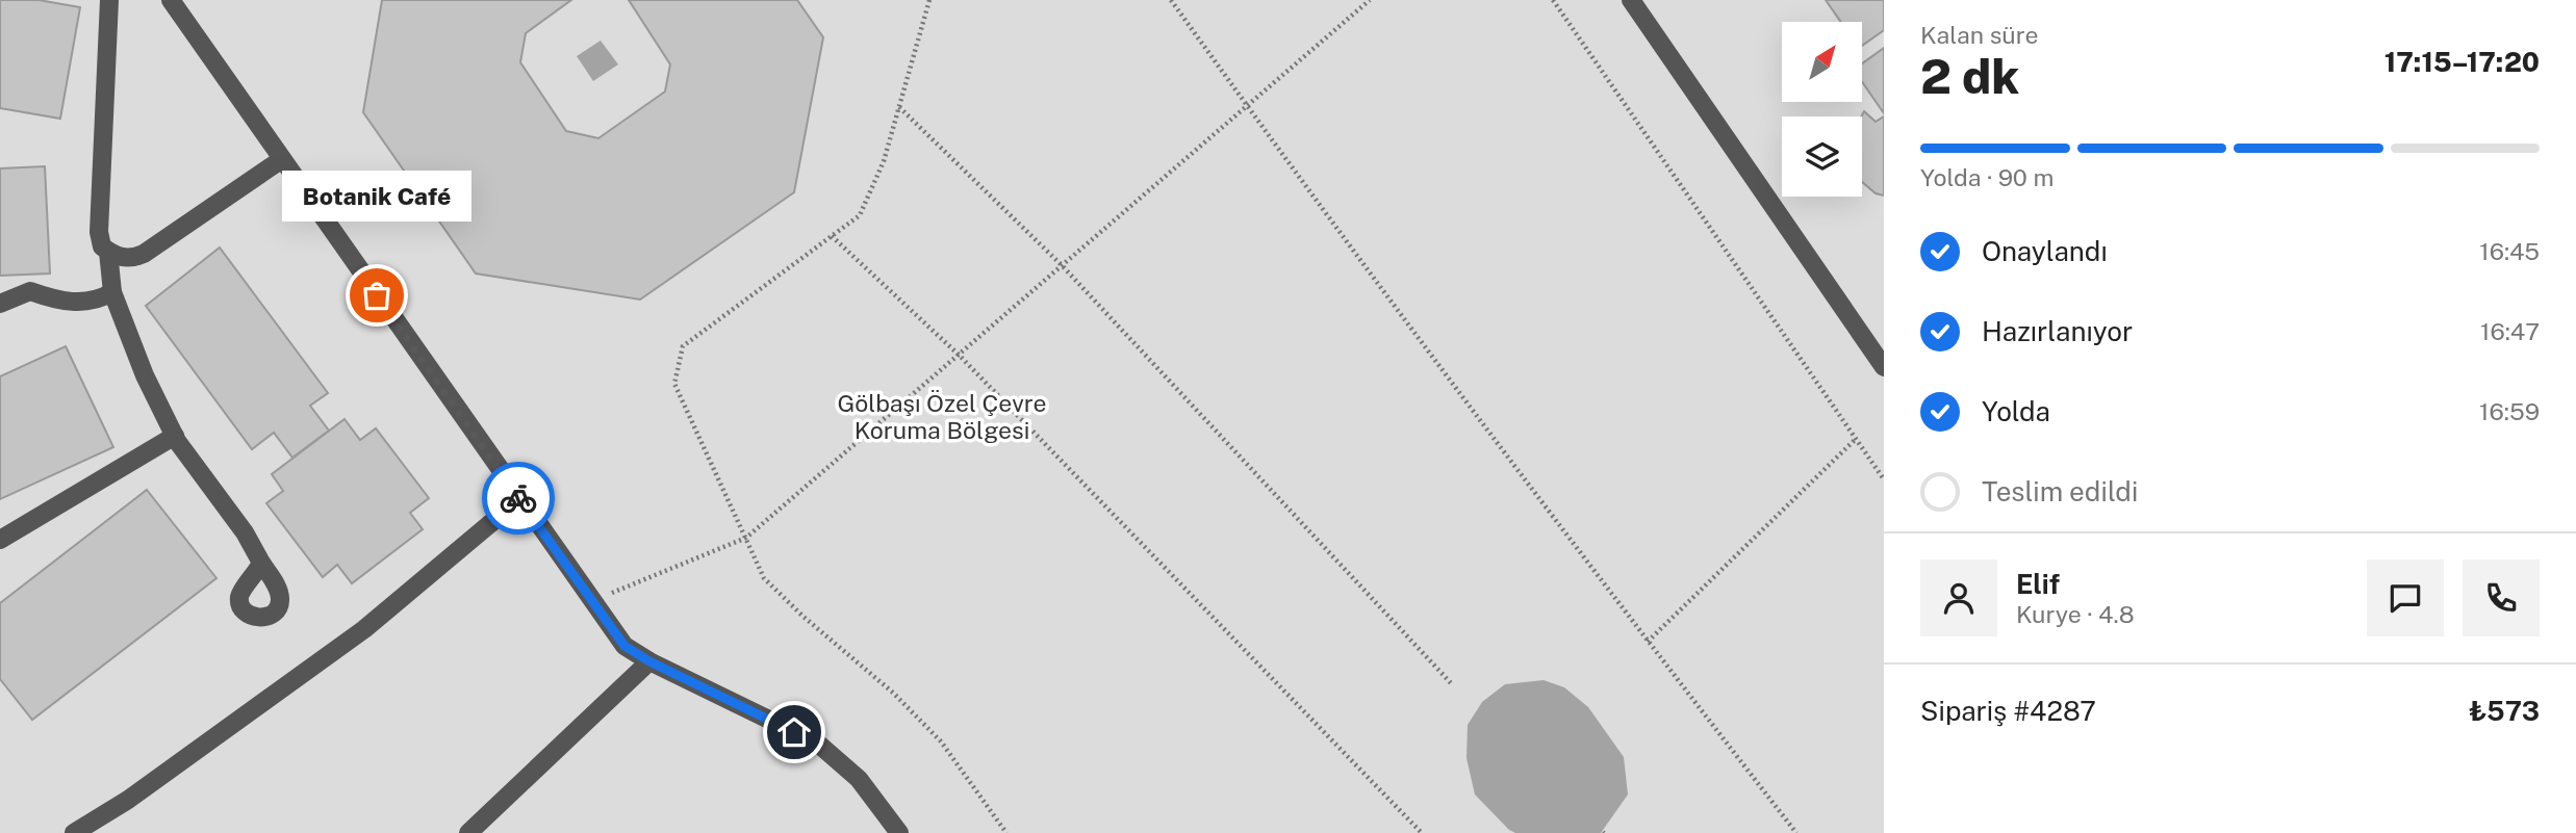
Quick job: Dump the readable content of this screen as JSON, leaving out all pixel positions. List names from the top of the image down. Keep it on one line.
{"parks":["Gölbaşı Özel Çevre Koruma Bölgesi"],"places":["Botanik Café"],"north":"top right","page":{"heading":["2 dk","Kalan süre","17:15–17:20"],"panel":["Elif","Kurye · 4.8","Sipariş #4287","₺573"],"bar":"Yolda · 90 m","bubble":"Botanik Café","list":[["Onaylandı","16:45"],["Hazırlanıyor","16:47"],["Yolda","16:59"],"Teslim edildi"]}}
